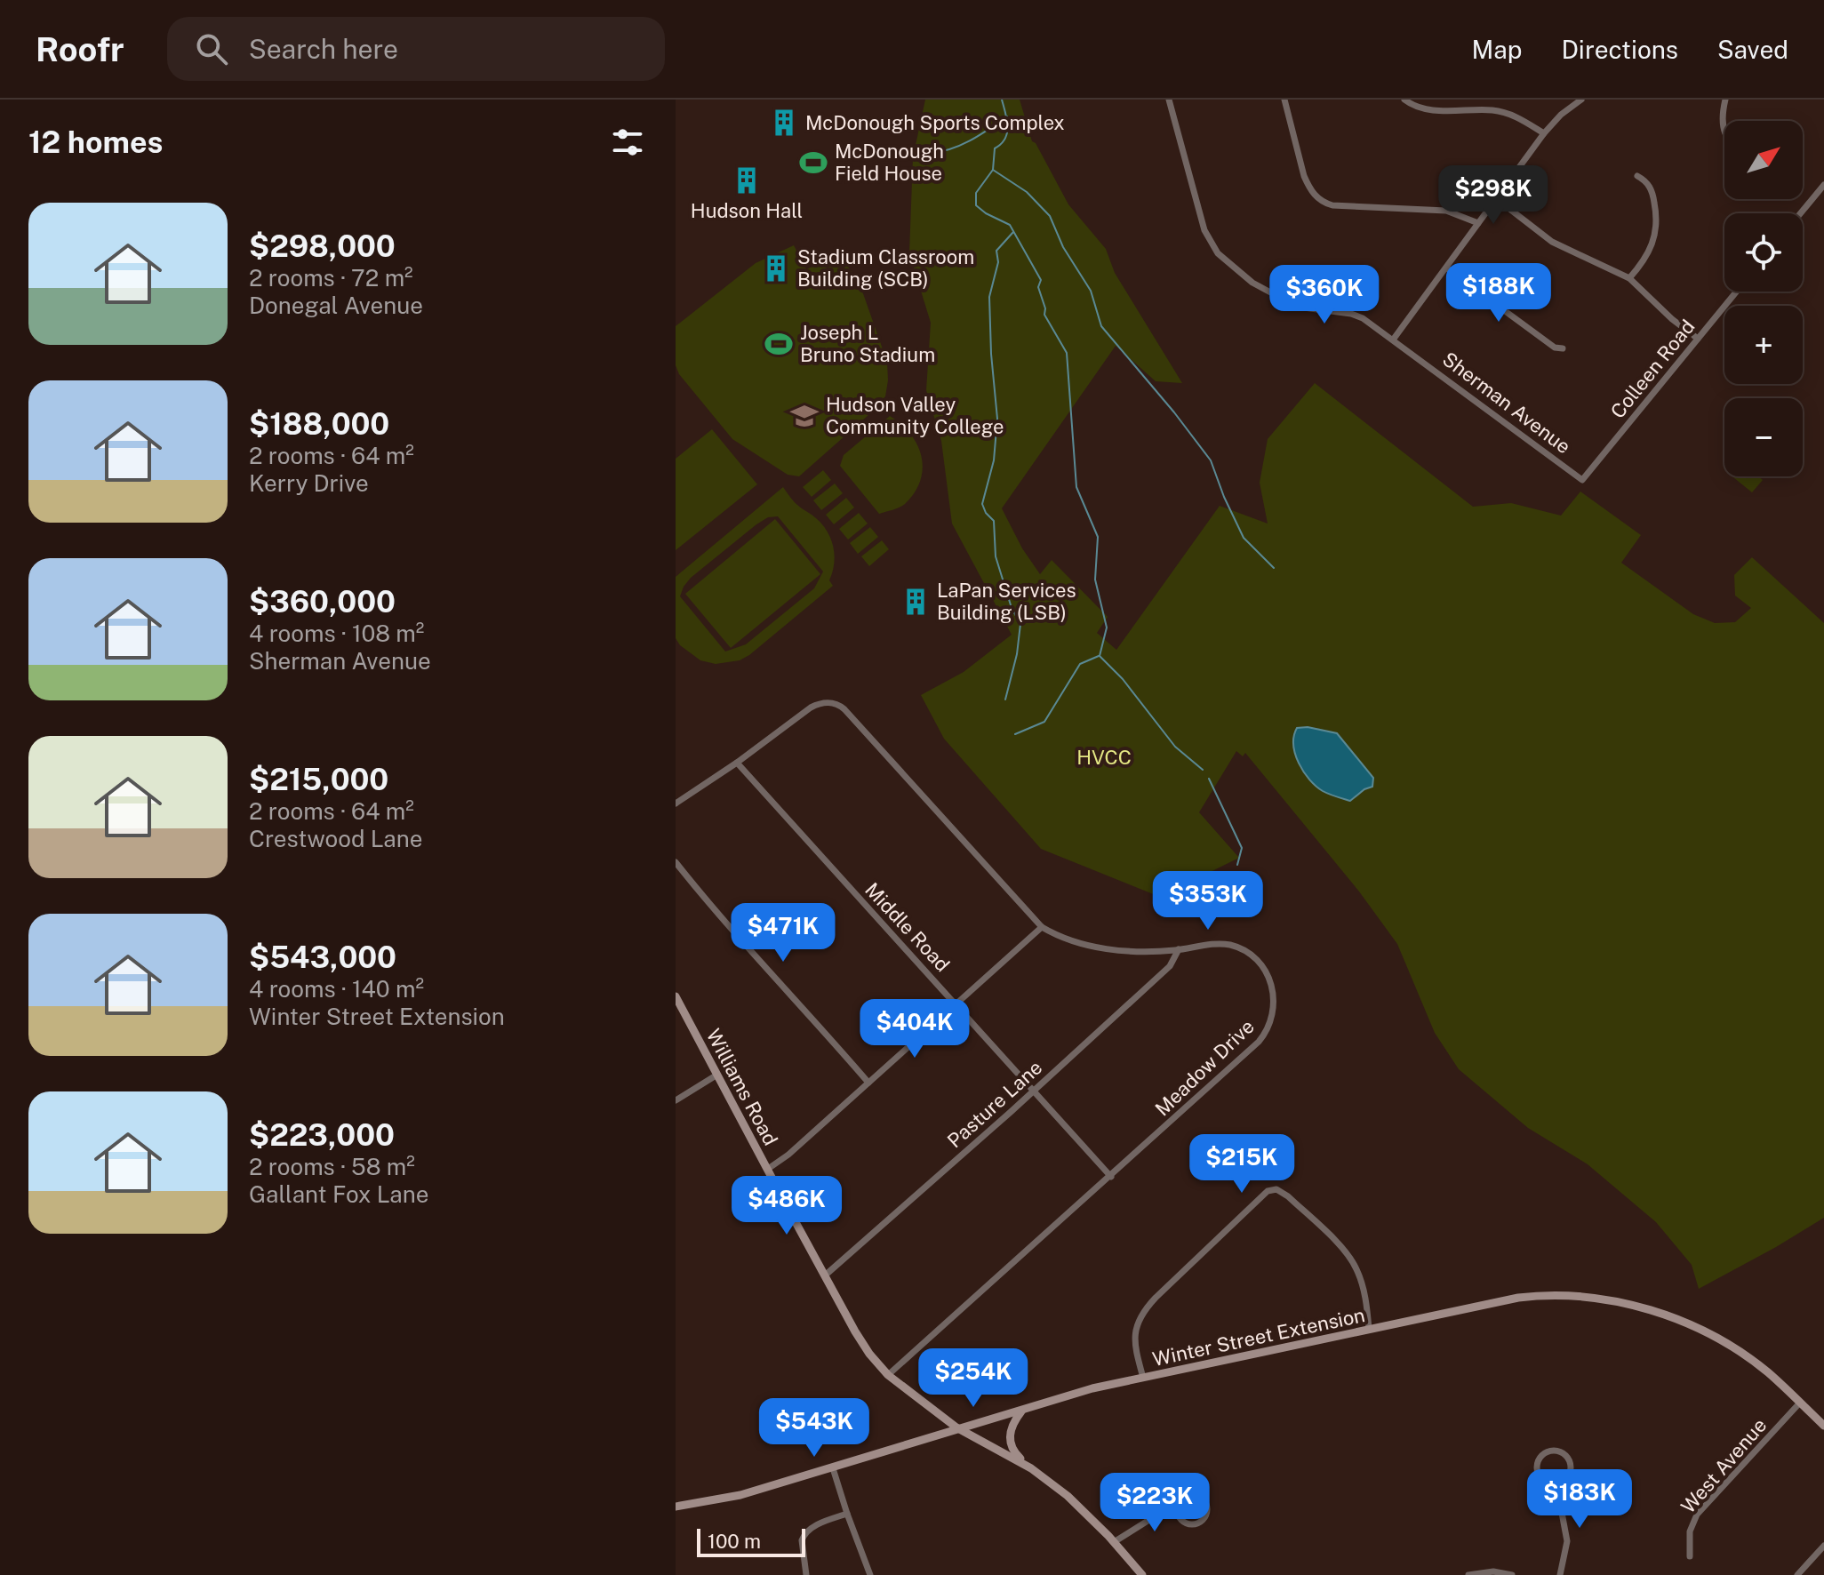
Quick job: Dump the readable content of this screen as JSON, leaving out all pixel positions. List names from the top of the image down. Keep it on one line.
{"streets":{"main road":["Williams Road","Winter Street Extension"],"street":["Colleen Road","Sherman Avenue","Middle Road","Meadow Drive","Pasture Lane","West Avenue"]},"crossings":[["Colleen Road","Sherman Avenue"],["Middle Road","Meadow Drive"],["Middle Road","Pasture Lane"],["Meadow Drive","Williams Road"],["Meadow Drive","Pasture Lane"],["Williams Road","Pasture Lane"],["Williams Road","Winter Street Extension"],["Winter Street Extension","West Avenue"]],"parks":["HVCC"],"places":{"building":["McDonough Sports Complex","Hudson Hall","Stadium Classroom Building (SCB)","LaPan Services Building (LSB)"],"sports":["McDonough Field House","Joseph L Bruno Stadium"],"school or university":["Hudson Valley Community College"]},"scale_bar":"100 m","north":"top right","page":{"header":"Roofr","search":"Search here","nav":["Map","Directions","Saved"],"heading":"12 homes","map_buttons":["+","−"],"price":["$298K","$188K","$360K","$353K","$471K","$404K","$215K","$486K","$254K","$543K","$183K","$223K"],"list":[{"name":"$298,000","note":"2 rooms · 72 m² · Donegal Avenue"},{"name":"$188,000","note":"2 rooms · 64 m² · Kerry Drive"},{"name":"$360,000","note":"4 rooms · 108 m² · Sherman Avenue"},{"name":"$215,000","note":"2 rooms · 64 m² · Crestwood Lane"},{"name":"$543,000","note":"4 rooms · 140 m² · Winter Street Extension"},{"name":"$223,000","note":"2 rooms · 58 m² · Gallant Fox Lane"}],"scale":"100 m"}}
